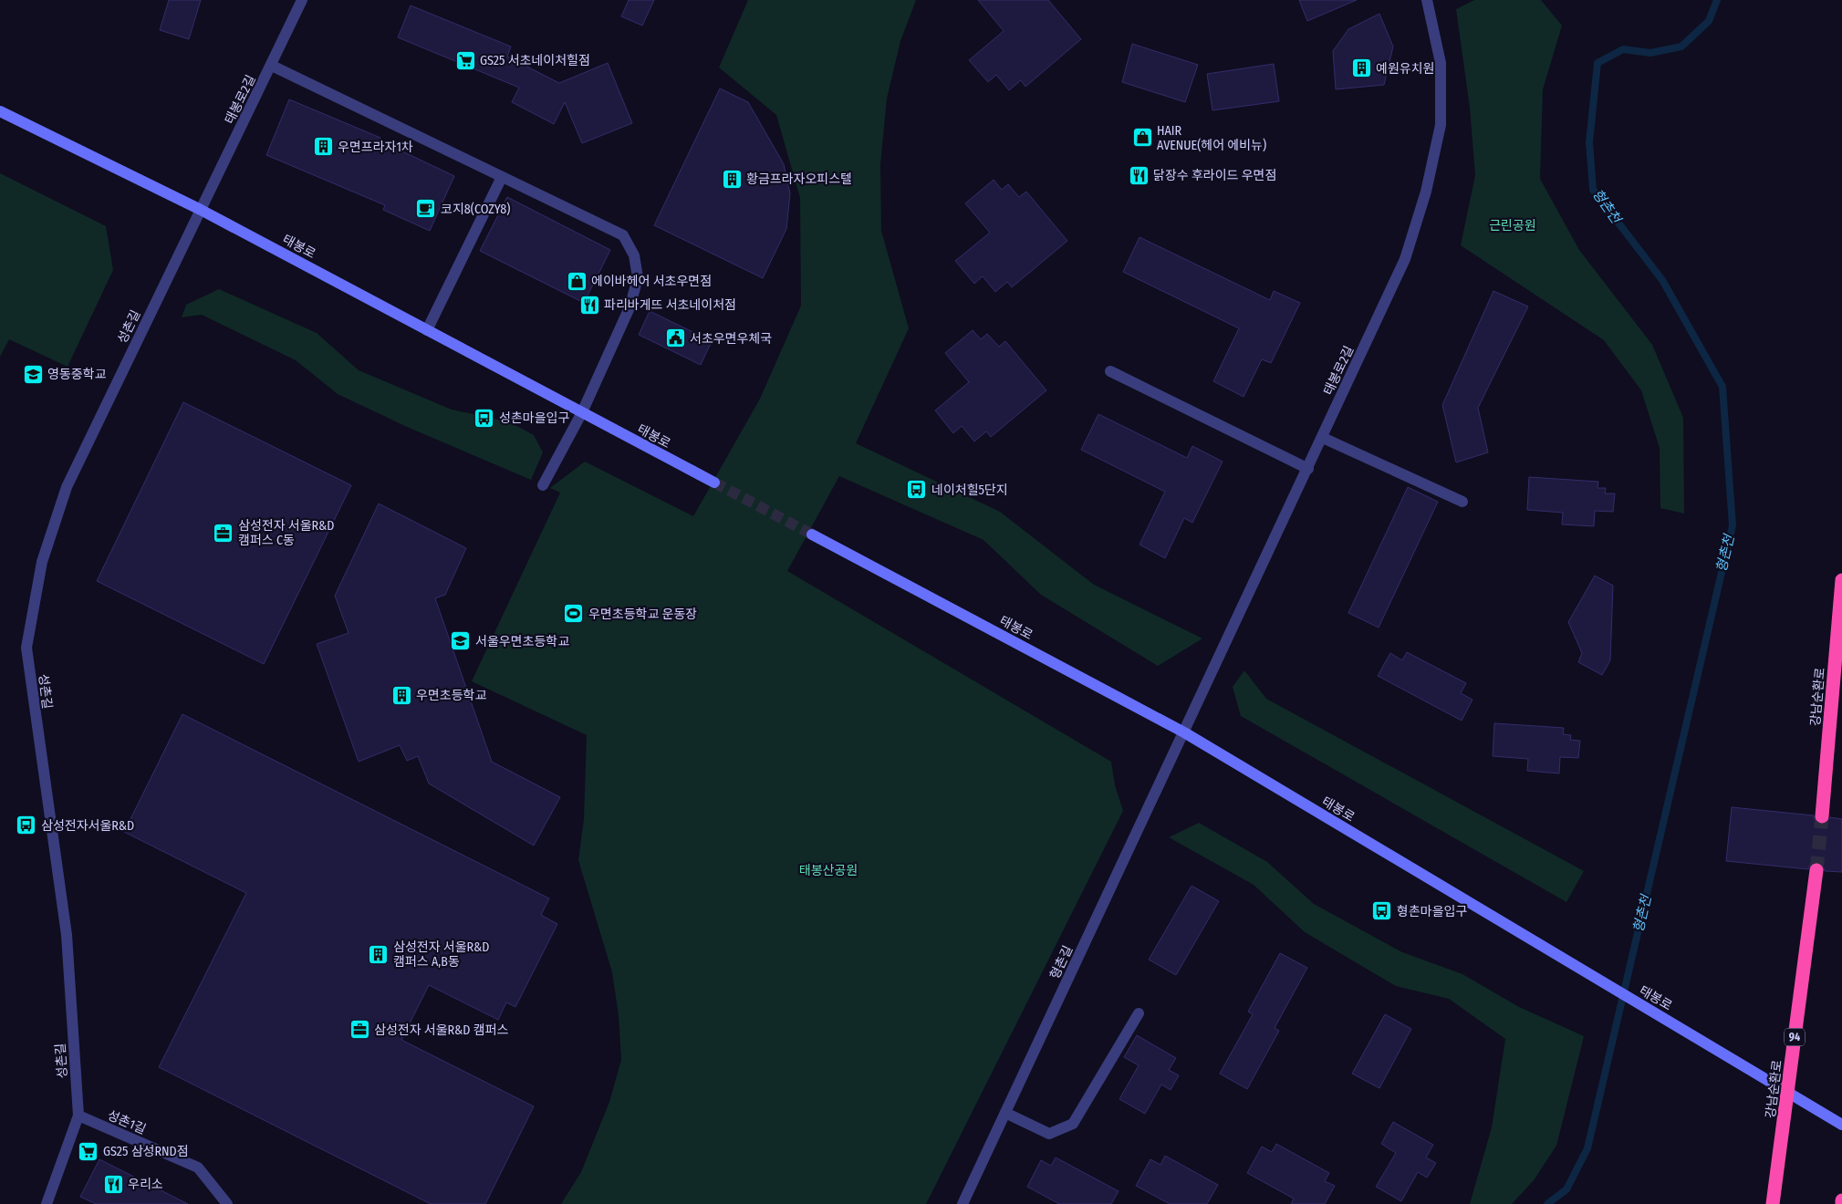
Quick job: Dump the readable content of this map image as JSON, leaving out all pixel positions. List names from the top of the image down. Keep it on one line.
{"streets":{"highway":["강남순환로","94"],"street":["태봉로2길","태봉로","성촌길","형촌길","성촌1길"]},"crossings":[["태봉로2길","태봉로"],["태봉로2길","성촌길"],["태봉로2길","형촌길"],["태봉로","성촌길"],["태봉로","형촌길"],["성촌길","성촌1길"]],"water":["형촌천"],"parks":["근린공원","태봉산공원"],"places":{"supermarket":["GS25 서초네이처힐점","GS25 삼성RND점"],"building":["예원유치원","우면프라자1차","황금프라자오피스텔","우면초등학교","삼성전자 서울R&D 캠퍼스 A,B동"],"shop":["HAIR AVENUE(헤어 에비뉴)","에이바헤어 서초우면점"],"restaurant":["닭장수 후라이드 우면점","파리바게뜨 서초네이처점","우리소"],"cafe":["코지8(COZY8)"],"public building":["서초우면우체국"],"school or university":["영동중학교","서울우면초등학교"],"bus stop":["성촌마을입구","네이처힐5단지","삼성전자서울R&D","형촌마을입구"],"office":["삼성전자 서울R&D 캠퍼스 C동","삼성전자 서울R&D 캠퍼스"],"sports":["우면초등학교 운동장"]}}
